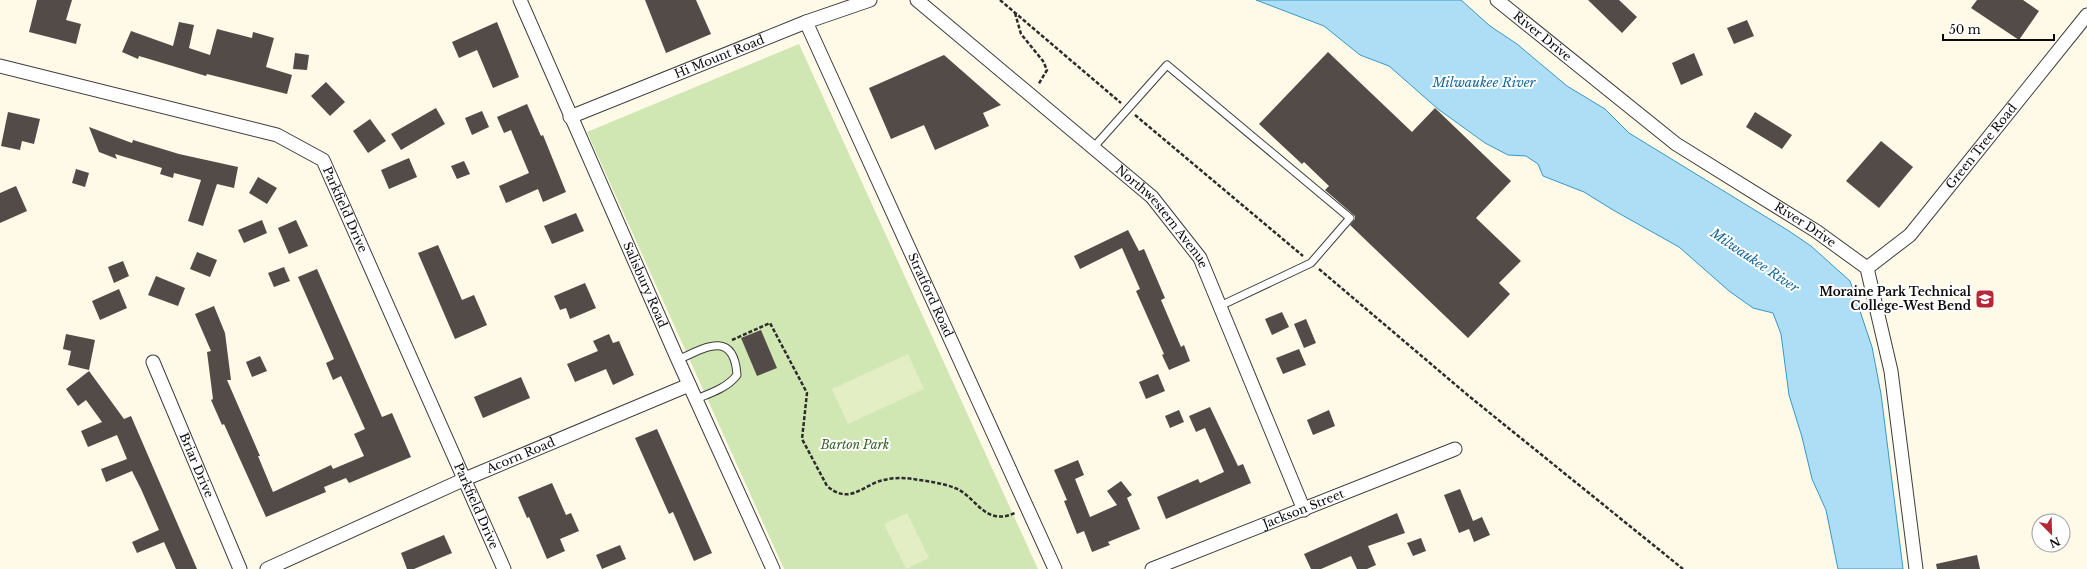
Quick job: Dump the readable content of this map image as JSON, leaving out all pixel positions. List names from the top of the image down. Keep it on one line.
{"streets":{"street":["River Drive","Hi Mount Road","Green Tree Road","Parkfield Drive","Northwestern Avenue","Salisbury Road","Stratford Road","Acorn Road","Briar Drive","Jackson Street"]},"crossings":[["River Drive","Green Tree Road"],["Hi Mount Road","Salisbury Road"],["Hi Mount Road","Stratford Road"],["Parkfield Drive","Acorn Road"],["Northwestern Avenue","Jackson Street"],["Salisbury Road","Acorn Road"]],"water":["Milwaukee River"],"parks":["Barton Park"],"places":{"school or university":["Moraine Park Technical College-West Bend"]},"scale_bar":"50 m","north":"bottom right"}
